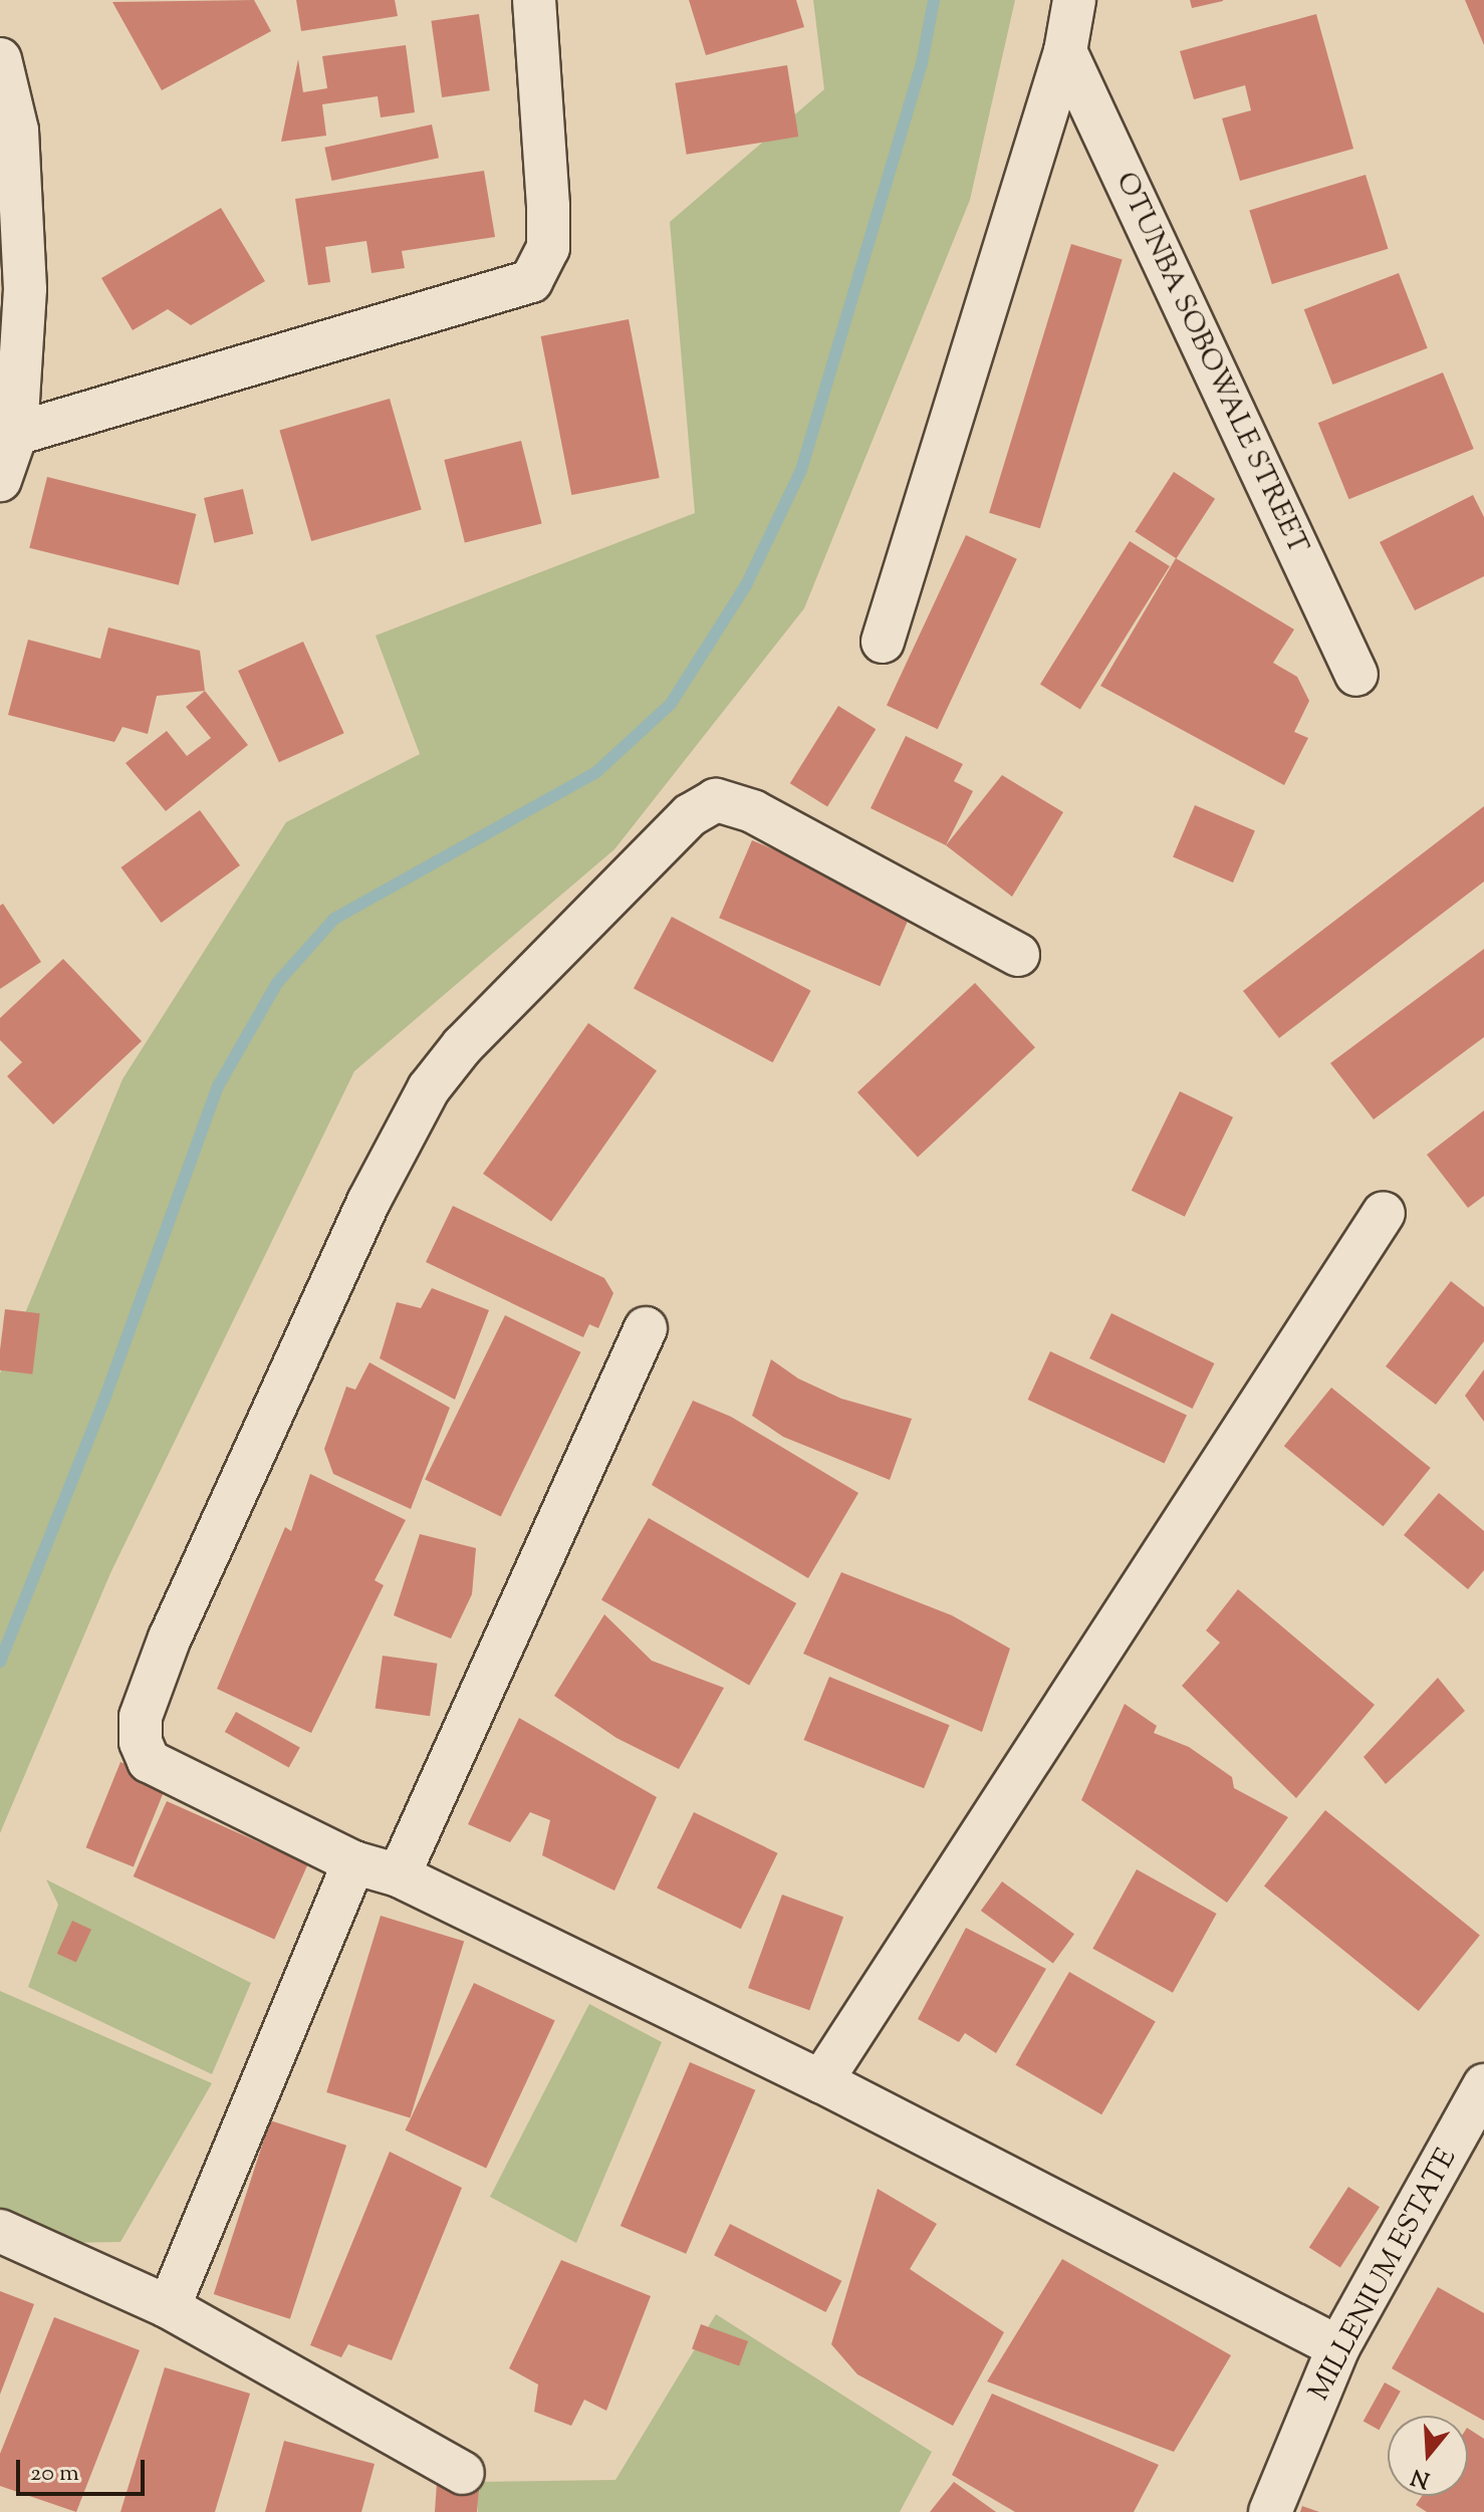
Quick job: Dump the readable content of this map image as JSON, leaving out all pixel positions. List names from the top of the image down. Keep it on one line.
{"streets":{"street":["OTUNBA SOBOWALE STREET","MILLENIUM ESTATE"]},"scale_bar":"20 m","north":"bottom"}
